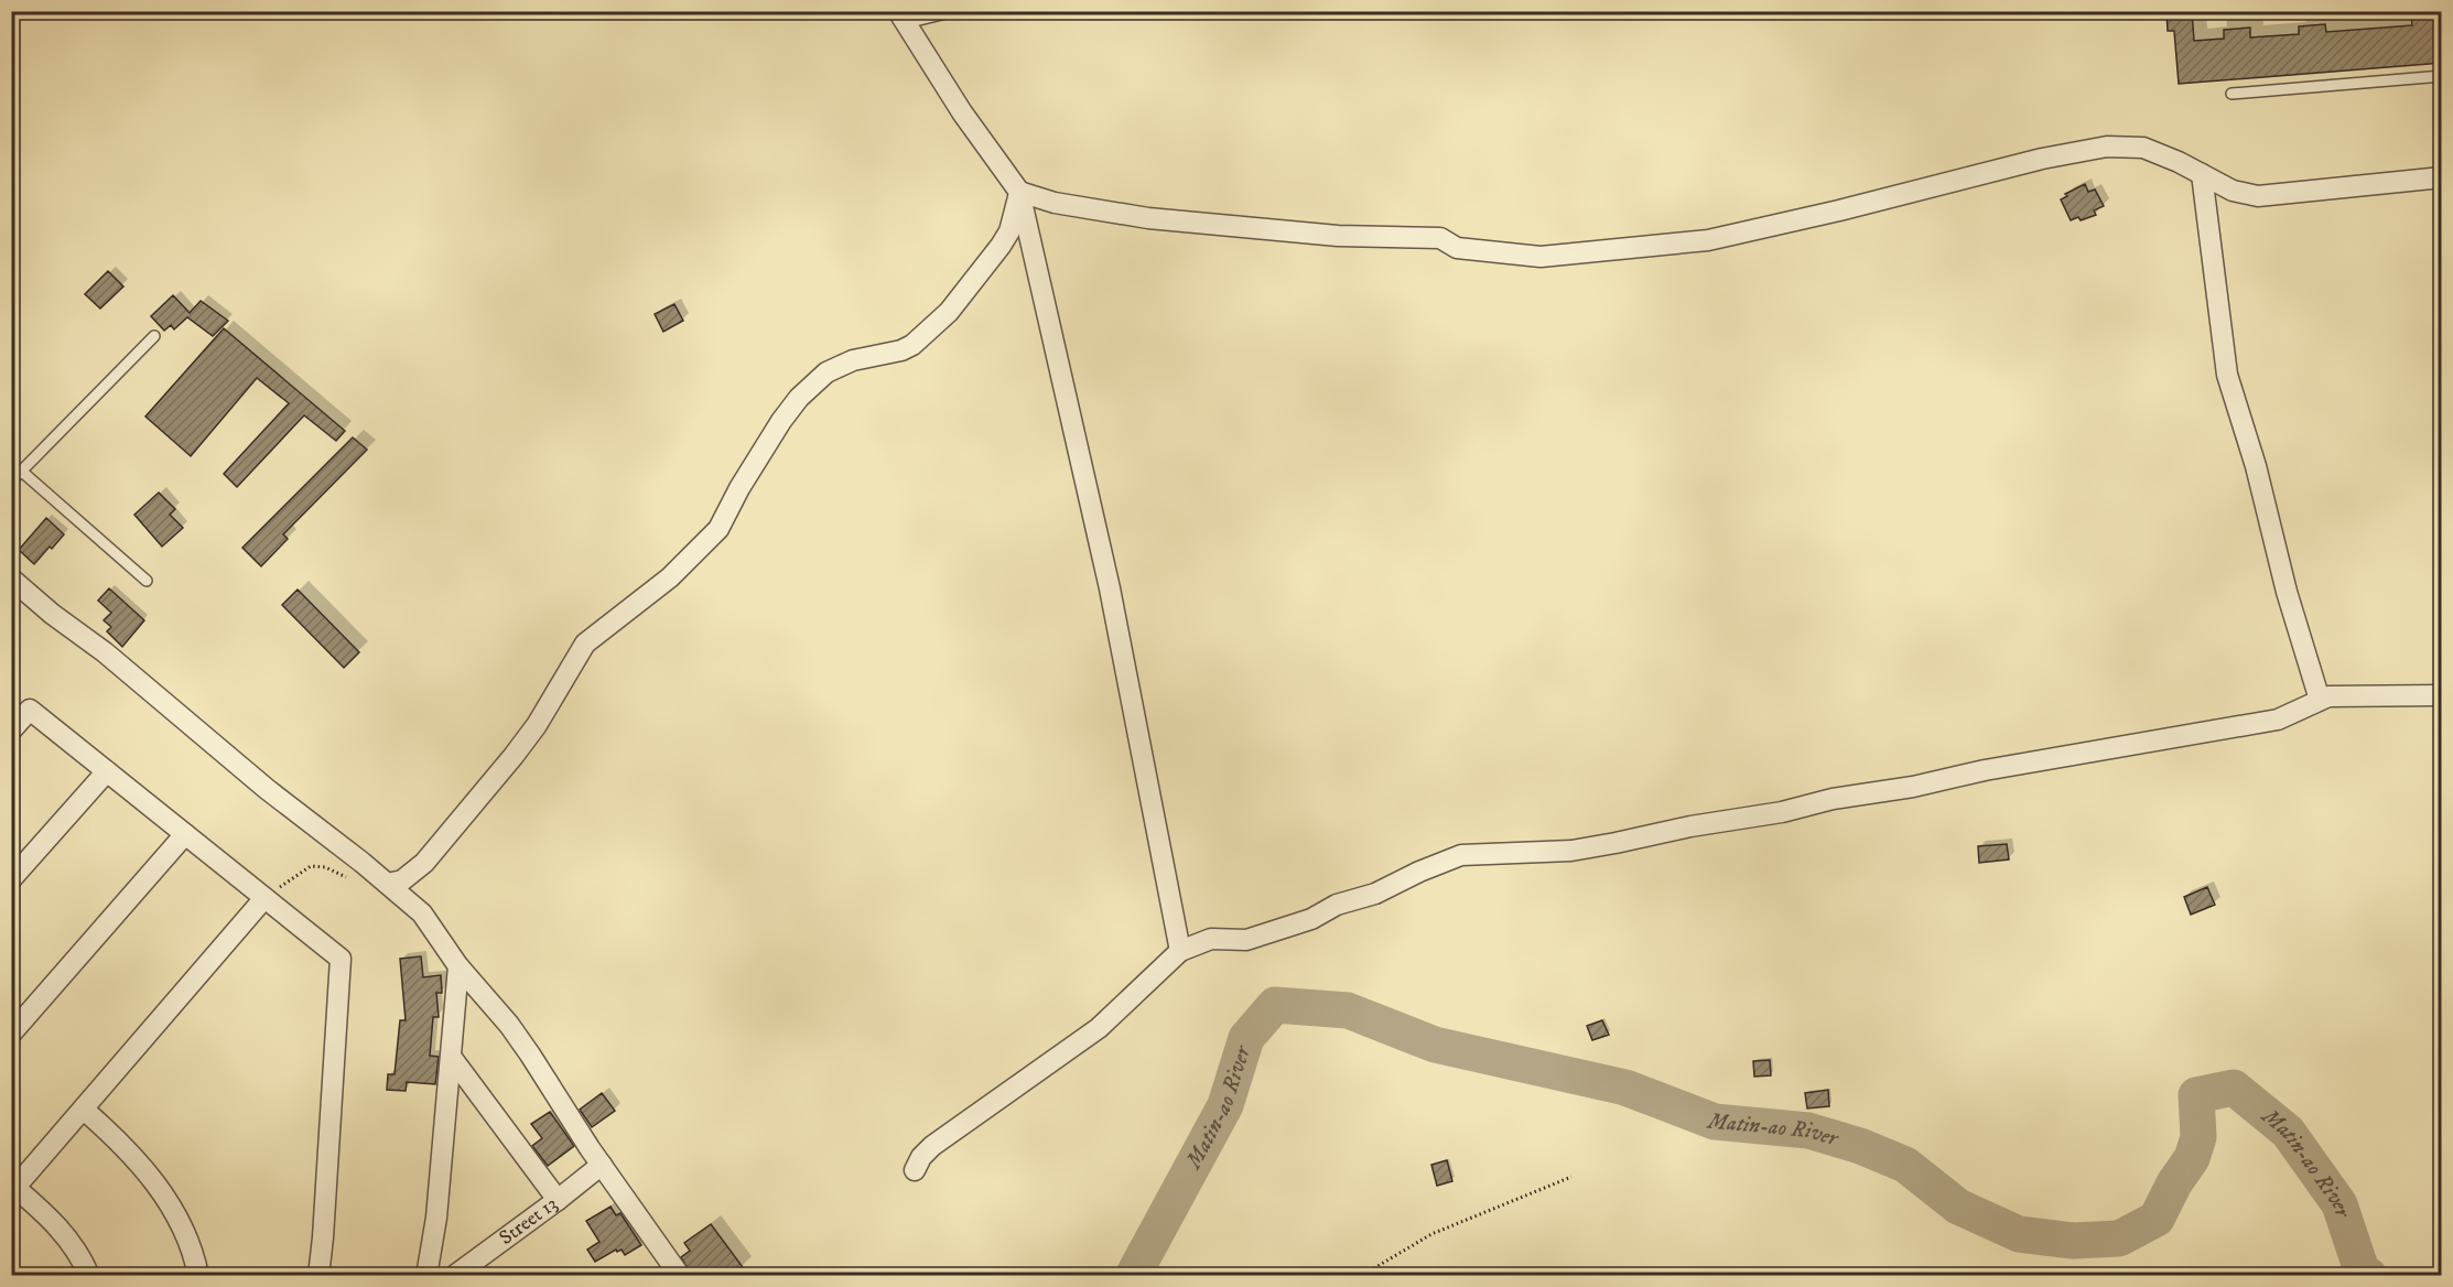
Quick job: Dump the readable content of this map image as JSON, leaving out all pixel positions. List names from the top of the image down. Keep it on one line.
{"streets":{"street":["Street 13"]},"water":["Matin-ao River"]}
